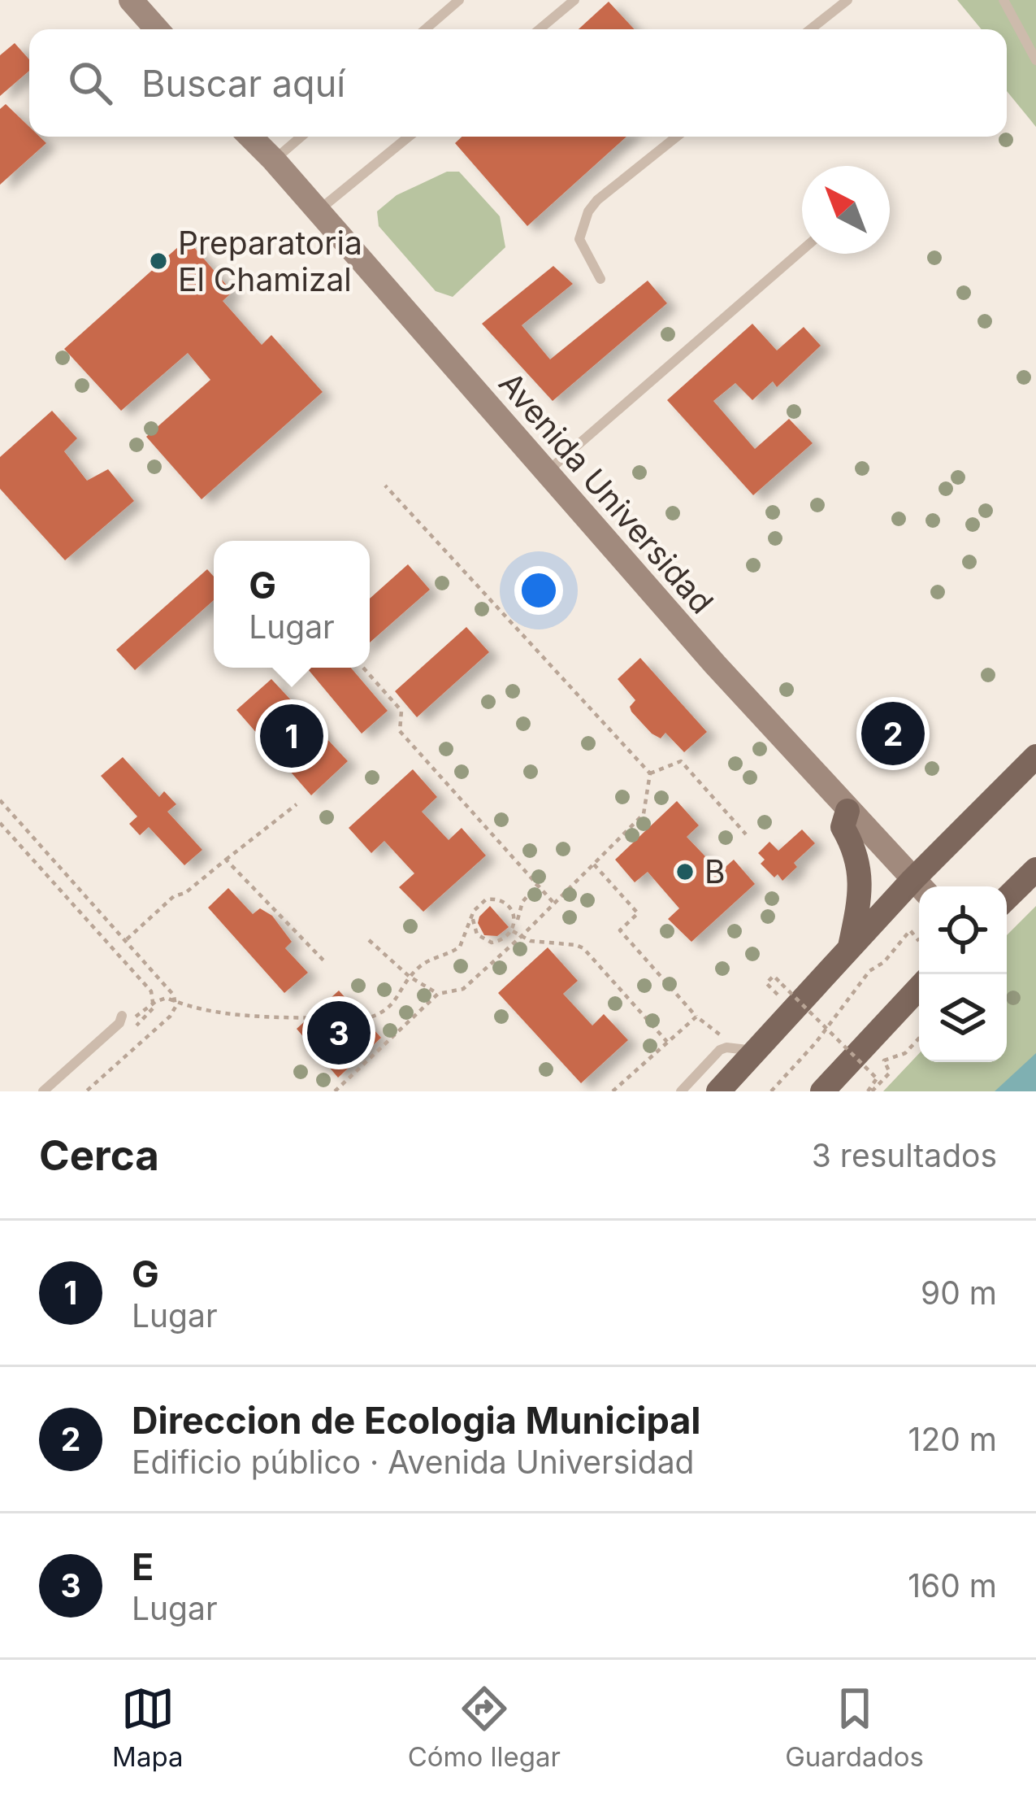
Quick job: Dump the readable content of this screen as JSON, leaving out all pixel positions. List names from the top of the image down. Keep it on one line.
{"streets":{"main road":["Avenida Universidad"]},"places":["Preparatoria El Chamizal","B"],"north":"top left","page":{"search":"Buscar aquí","popup":["G","Lugar"],"pins":["2","1","3"],"heading":["Cerca","3 resultados"],"list":[{"mark":"1","name":"G","note":"Lugar","value":"90 m"},{"mark":"2","name":"Direccion de Ecologia Municipal","note":"Edificio público · Avenida Universidad","value":"120 m"},{"mark":"3","name":"E","note":"Lugar","value":"160 m"}],"nav":["Mapa","Cómo llegar","Guardados"]}}
